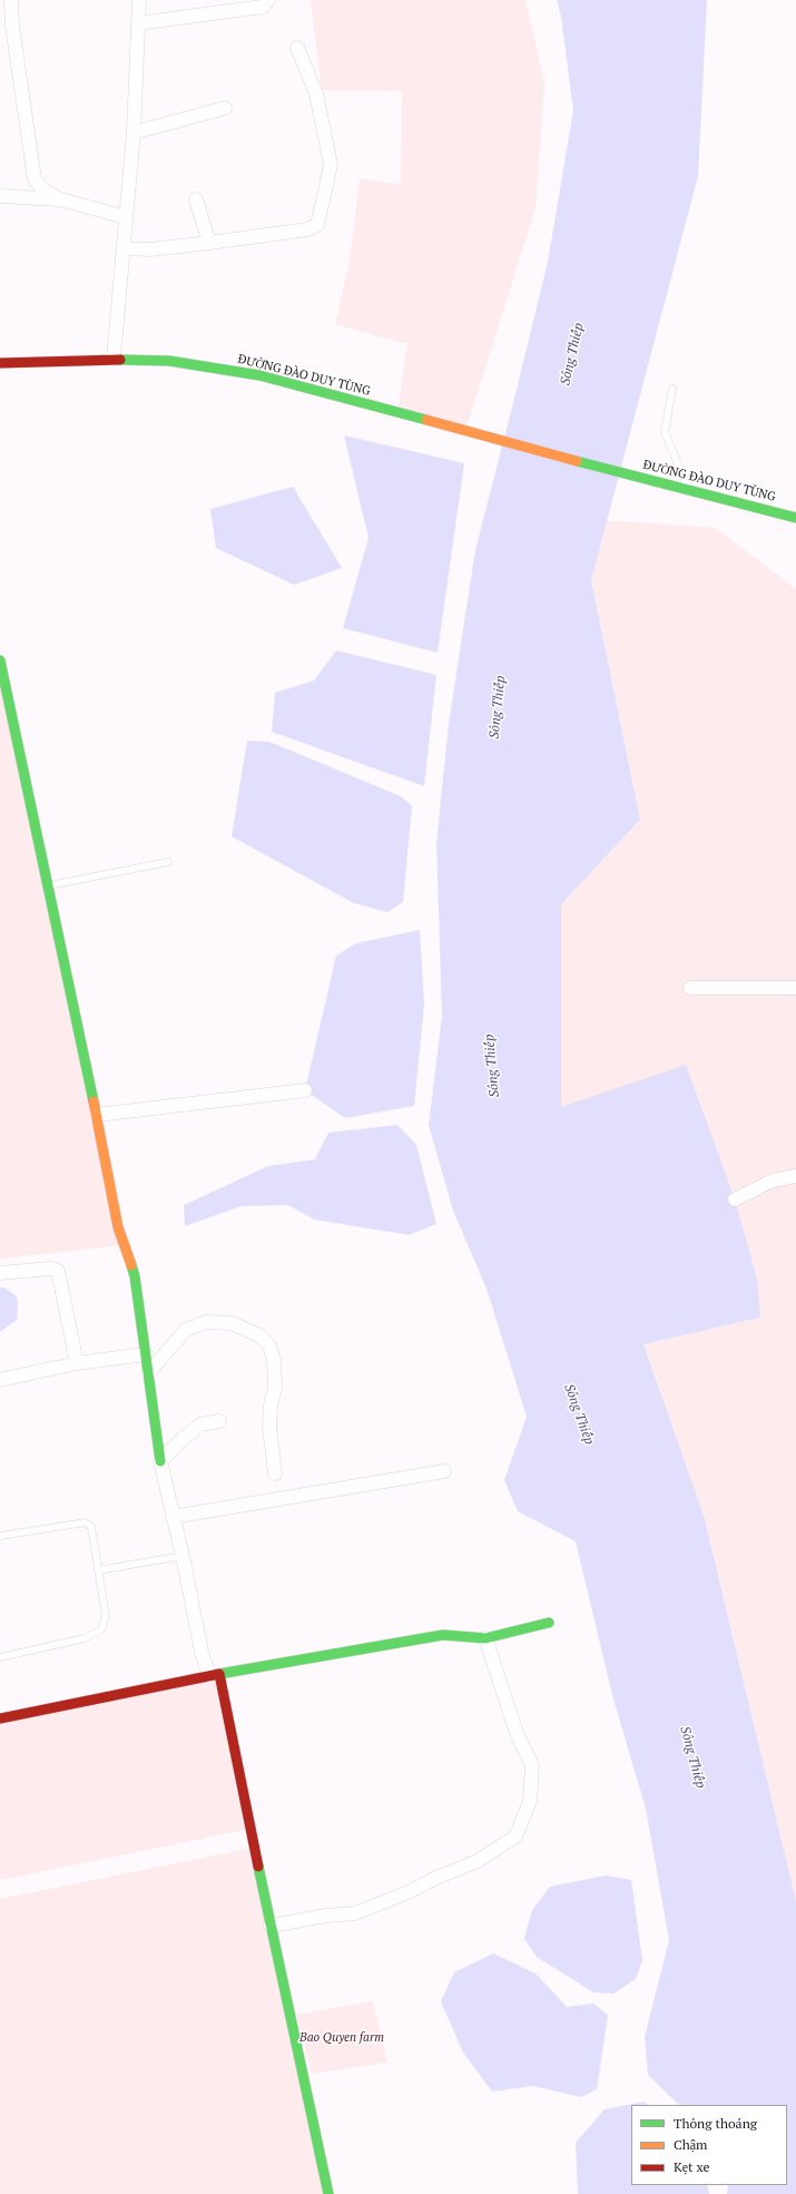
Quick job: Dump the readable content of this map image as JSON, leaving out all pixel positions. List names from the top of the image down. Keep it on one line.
{"streets":{"street":["ĐƯỜNG ĐÀO DUY TÙNG"]},"water":["Sông Thiếp"],"parks":["Bao Quyen farm"],"legend":["Thông thoáng","Chậm","Kẹt xe"]}
